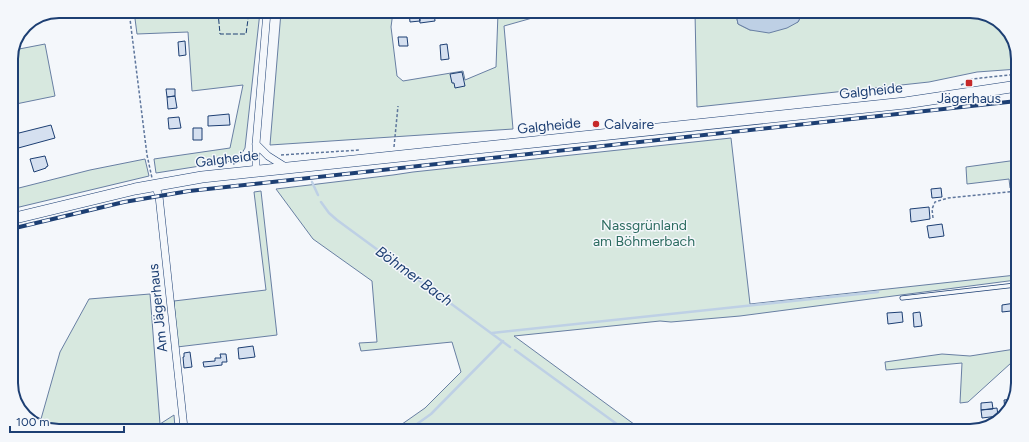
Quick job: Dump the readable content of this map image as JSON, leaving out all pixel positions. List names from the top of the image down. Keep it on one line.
{"streets":{"main road":["Galgheide"],"street":["Am Jägerhaus"]},"crossings":[["Galgheide","Am Jägerhaus"]],"water":["Böhmer Bach"],"parks":["Nassgrünland am Böhmerbach"],"places":{"transit":["Jägerhaus"],"other":["Calvaire"]},"scale_bar":"100 m"}
